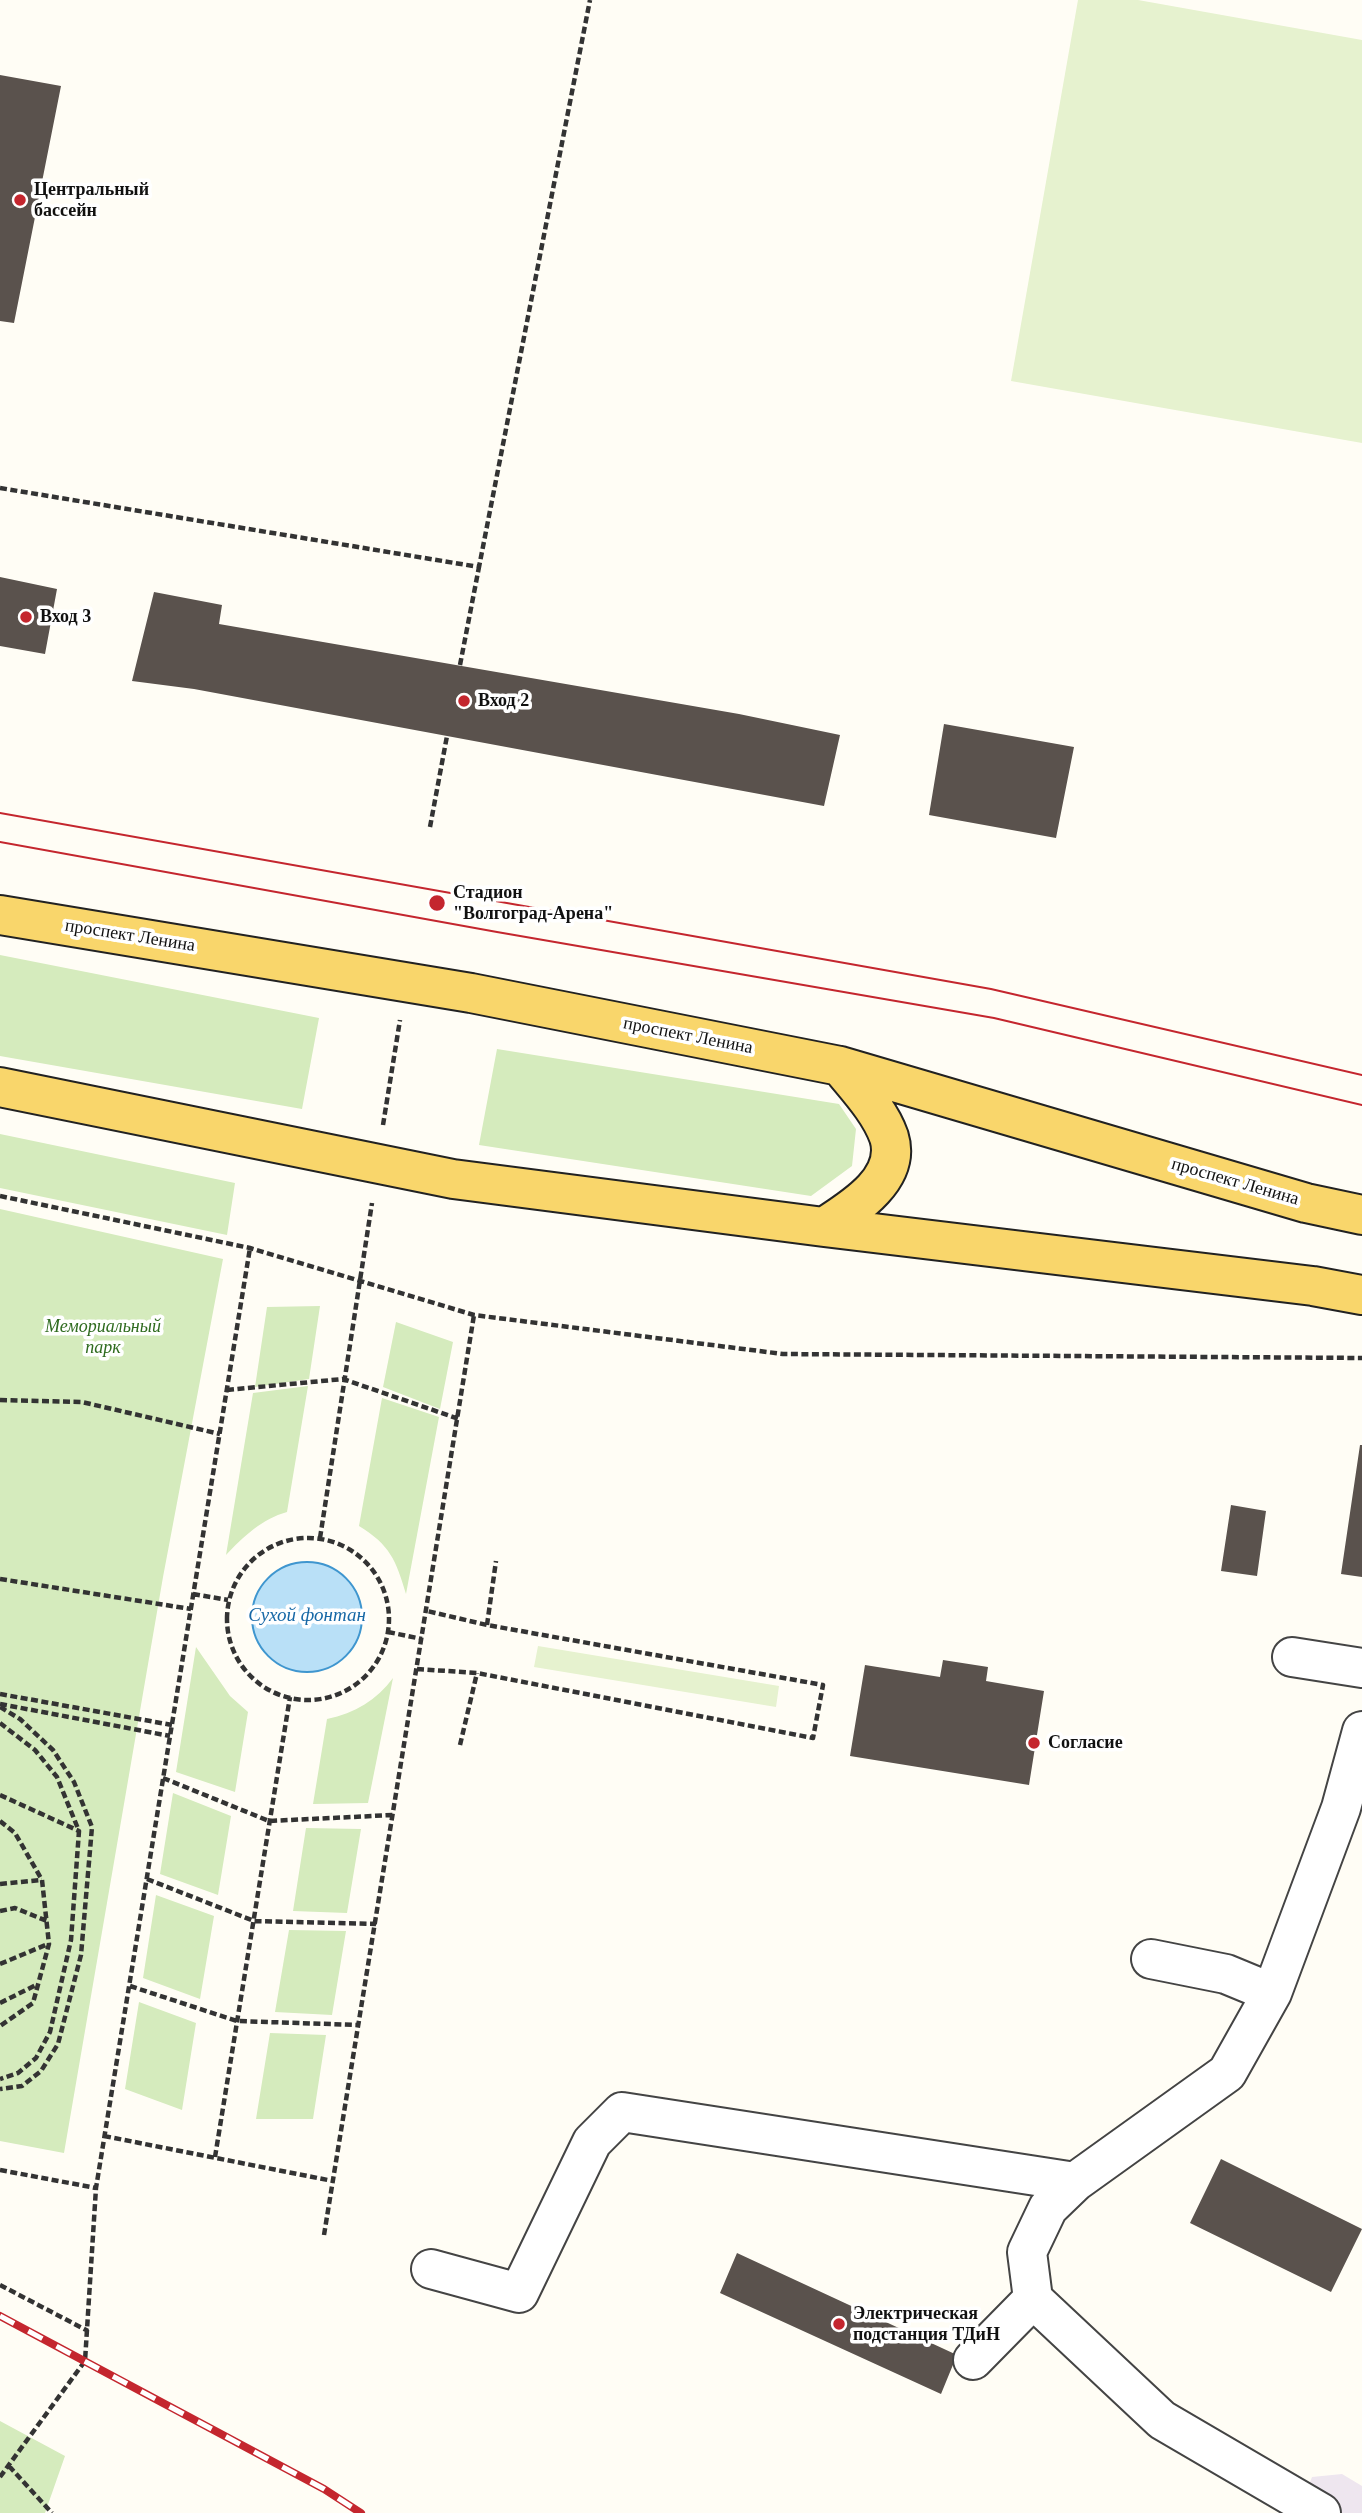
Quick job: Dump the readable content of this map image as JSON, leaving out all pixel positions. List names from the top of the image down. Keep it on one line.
{"streets":{"main road":["проспект Ленина"]},"water":["Сухой фонтан"],"parks":["Мемориальный парк"],"places":["Центральный бассейн","Вход 3","Вход 2","Стадион \"Волгоград-Арена\"","Согласие","Электрическая подстанция ТДиН"]}
